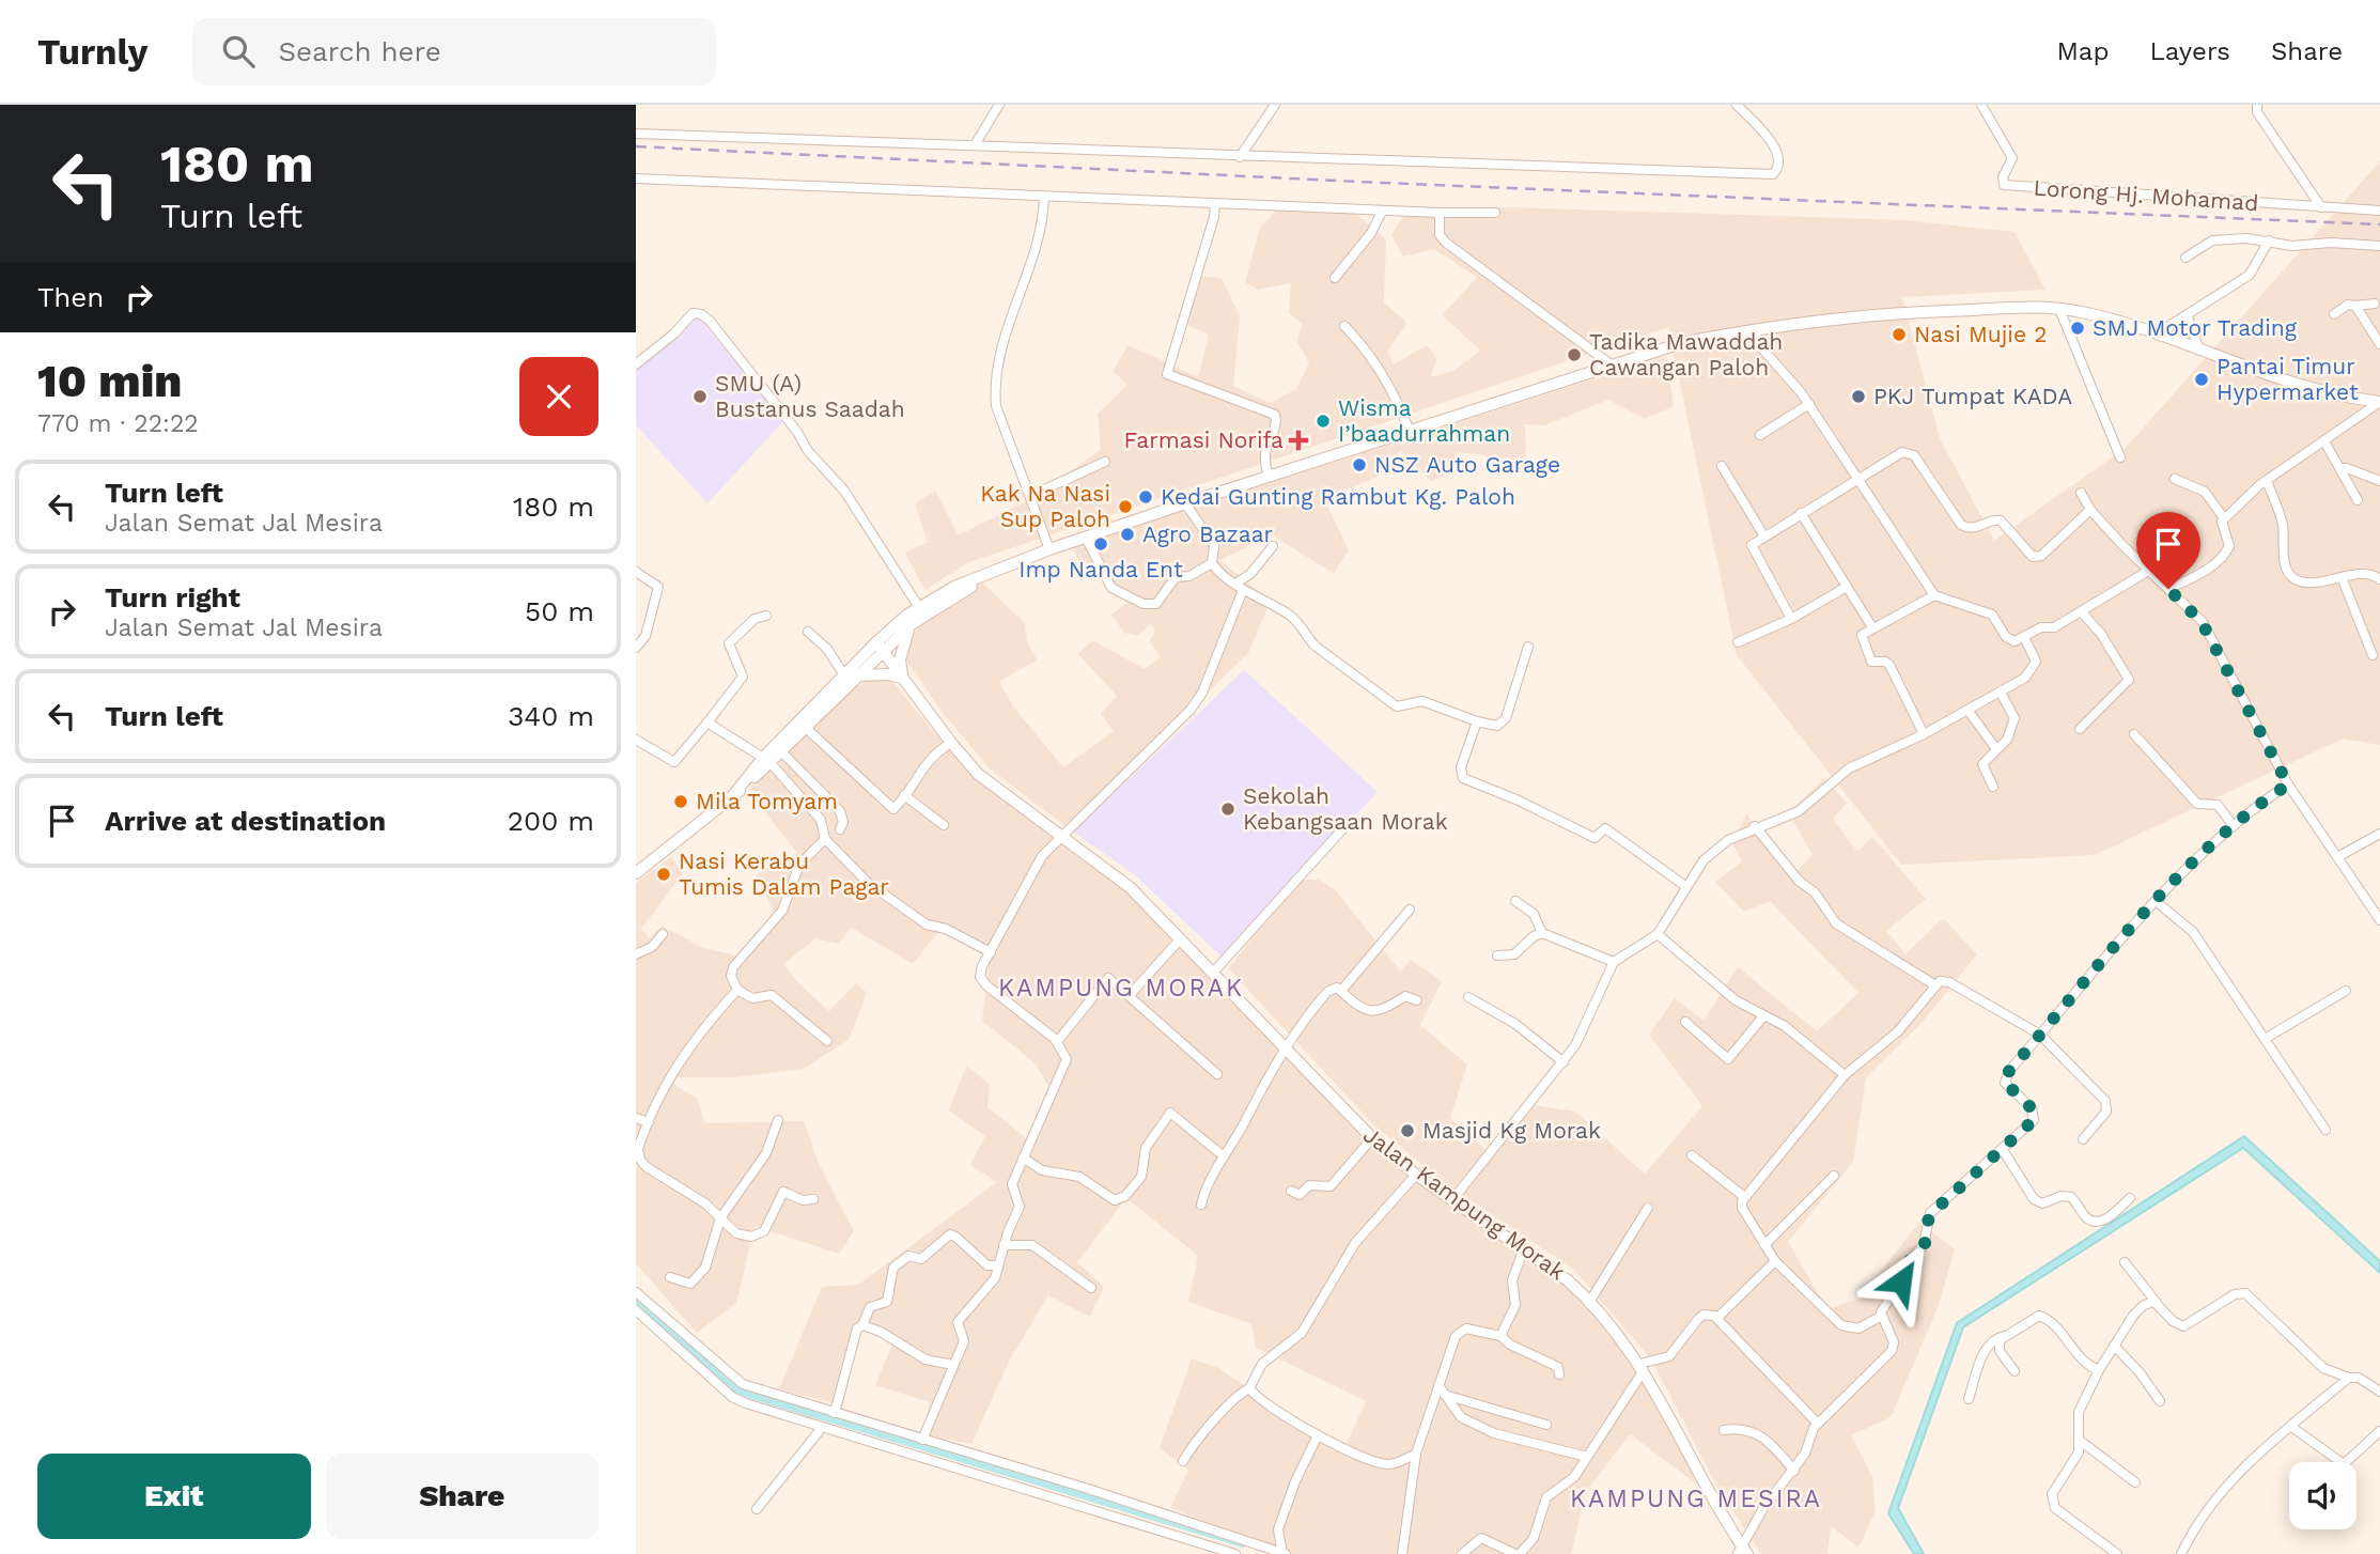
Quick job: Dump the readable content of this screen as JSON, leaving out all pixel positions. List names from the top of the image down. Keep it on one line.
{"streets":{"main road":["Jalan Kampung Morak"],"street":["Lorong Hj. Mohamad"]},"districts":["KAMPUNG MORAK","KAMPUNG MESIRA"],"places":{"other":["SMJ Motor Trading","Nasi Mujie 2","Tadika Mawaddah Cawangan Paloh","Pantai Timur Hypermarket","SMU (A) Bustanus Saadah","PKJ Tumpat KADA","Wisma I’baadurrahman","NSZ Auto Garage","Kedai Gunting Rambut Kg. Paloh","Kak Na Nasi Sup Paloh","Agro Bazaar","Imp Nanda Ent","Mila Tomyam","Sekolah Kebangsaan Morak","Nasi Kerabu Tumis Dalam Pagar","Masjid Kg Morak"],"health":["Farmasi Norifa"]},"page":{"header":"Turnly","search":"Search here","nav":["Map","Layers","Share"],"turn":["180 m","Turn left"],"then":"Then","heading":["10 min","770 m · 22:22"],"list":[{"name":"Turn left","note":"Jalan Semat Jal Mesira","value":"180 m"},{"name":"Turn right","note":"Jalan Semat Jal Mesira","value":"50 m"},{"name":"Turn left","value":"340 m"},{"name":"Arrive at destination","value":"200 m"}],"buttons":["Exit","Share"]}}
